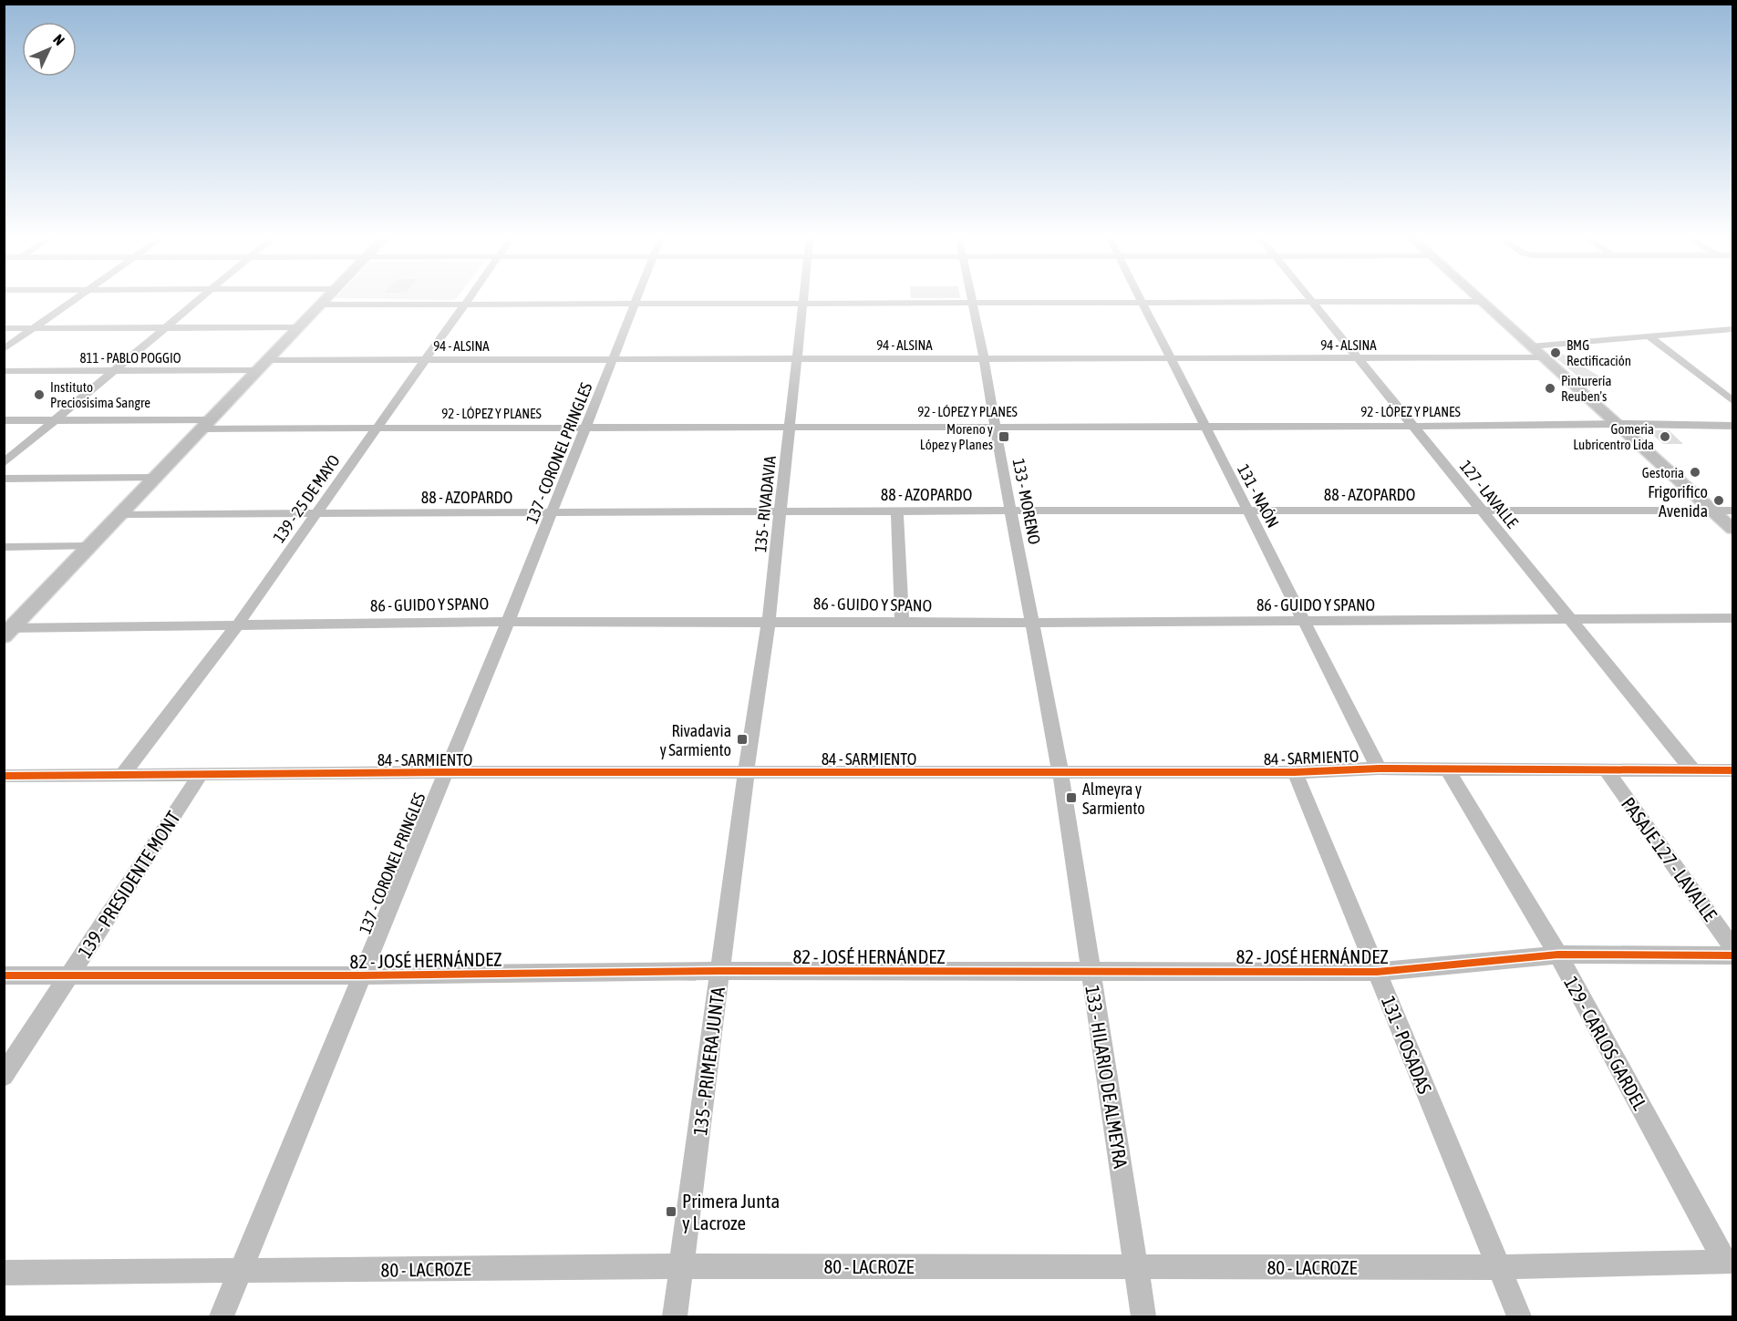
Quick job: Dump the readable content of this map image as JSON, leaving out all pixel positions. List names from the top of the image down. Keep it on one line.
{"streets":{"street":["94 - ALSINA","811 - PABLO POGGIO","92 - LÓPEZ Y PLANES","137 - CORONEL PRINGLES","88 - AZOPARDO","127 - LAVALLE","131 - NAÓN","139 - 25 DE MAYO","133 - MORENO","135 - RIVADAVIA","86 - GUIDO Y SPANO","84 - SARMIENTO","PASAJE 127 - LAVALLE","139 - PRESIDENTE MONT","82 - JOSÉ HERNÁNDEZ","129 - CARLOS GARDEL","131 - POSADAS","135 - PRIMERA JUNTA","133 - HILARIO DE ALMEYRA","80 - LACROZE"]},"crossings":[["94 - ALSINA","811 - PABLO POGGIO"],["94 - ALSINA","137 - CORONEL PRINGLES"],["94 - ALSINA","127 - LAVALLE"],["94 - ALSINA","131 - NAÓN"],["94 - ALSINA","139 - 25 DE MAYO"],["94 - ALSINA","133 - MORENO"],["94 - ALSINA","135 - RIVADAVIA"],["92 - LÓPEZ Y PLANES","137 - CORONEL PRINGLES"],["92 - LÓPEZ Y PLANES","127 - LAVALLE"],["92 - LÓPEZ Y PLANES","131 - NAÓN"],["92 - LÓPEZ Y PLANES","139 - 25 DE MAYO"],["92 - LÓPEZ Y PLANES","133 - MORENO"],["92 - LÓPEZ Y PLANES","135 - RIVADAVIA"],["137 - CORONEL PRINGLES","88 - AZOPARDO"],["137 - CORONEL PRINGLES","86 - GUIDO Y SPANO"],["137 - CORONEL PRINGLES","84 - SARMIENTO"],["137 - CORONEL PRINGLES","82 - JOSÉ HERNÁNDEZ"],["137 - CORONEL PRINGLES","80 - LACROZE"],["88 - AZOPARDO","127 - LAVALLE"],["88 - AZOPARDO","131 - NAÓN"],["88 - AZOPARDO","139 - 25 DE MAYO"],["88 - AZOPARDO","133 - MORENO"],["88 - AZOPARDO","135 - RIVADAVIA"],["127 - LAVALLE","86 - GUIDO Y SPANO"],["127 - LAVALLE","84 - SARMIENTO"],["131 - NAÓN","86 - GUIDO Y SPANO"],["131 - NAÓN","84 - SARMIENTO"],["139 - 25 DE MAYO","86 - GUIDO Y SPANO"],["139 - 25 DE MAYO","84 - SARMIENTO"],["133 - MORENO","86 - GUIDO Y SPANO"],["133 - MORENO","84 - SARMIENTO"],["133 - MORENO","133 - HILARIO DE ALMEYRA"],["135 - RIVADAVIA","86 - GUIDO Y SPANO"],["135 - RIVADAVIA","84 - SARMIENTO"],["135 - RIVADAVIA","135 - PRIMERA JUNTA"],["84 - SARMIENTO","PASAJE 127 - LAVALLE"],["84 - SARMIENTO","139 - PRESIDENTE MONT"],["84 - SARMIENTO","129 - CARLOS GARDEL"],["84 - SARMIENTO","131 - POSADAS"],["84 - SARMIENTO","135 - PRIMERA JUNTA"],["84 - SARMIENTO","133 - HILARIO DE ALMEYRA"],["139 - PRESIDENTE MONT","82 - JOSÉ HERNÁNDEZ"],["82 - JOSÉ HERNÁNDEZ","129 - CARLOS GARDEL"],["82 - JOSÉ HERNÁNDEZ","131 - POSADAS"],["82 - JOSÉ HERNÁNDEZ","135 - PRIMERA JUNTA"],["82 - JOSÉ HERNÁNDEZ","133 - HILARIO DE ALMEYRA"],["129 - CARLOS GARDEL","80 - LACROZE"],["131 - POSADAS","80 - LACROZE"],["135 - PRIMERA JUNTA","80 - LACROZE"],["133 - HILARIO DE ALMEYRA","80 - LACROZE"]],"places":{"other":["BMG Rectificación","Pinturería Reuben's","Instituto Preciosisima Sangre","Gomeria Lubricentro Lida","Gestoria","Frigorifico Avenida"],"transit":["Moreno y López y Planes","Rivadavia y Sarmiento","Almeyra y Sarmiento","Primera Junta y Lacroze"]},"north":"top right"}
